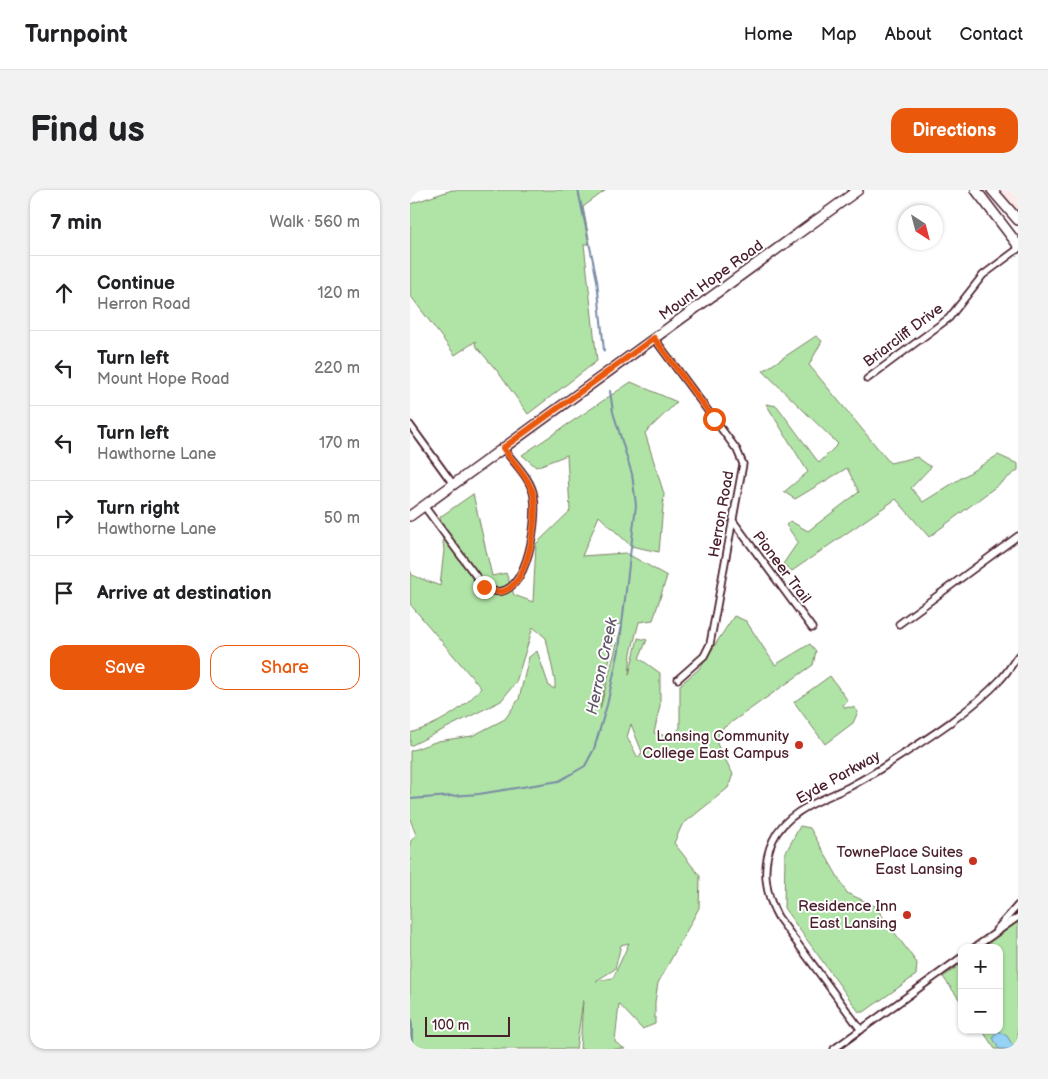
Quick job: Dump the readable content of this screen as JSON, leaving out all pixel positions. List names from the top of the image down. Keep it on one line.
{"streets":{"street":["Mount Hope Road","Briarcliff Drive","Herron Road","Pioneer Trail","Eyde Parkway"]},"crossings":[["Mount Hope Road","Herron Road"],["Herron Road","Pioneer Trail"]],"water":["Herron Creek"],"places":["Lansing Community College East Campus","TownePlace Suites East Lansing","Residence Inn East Lansing"],"scale_bar":"100 m","north":"bottom right","page":{"header":"Turnpoint","nav":["Home","Map","About","Contact"],"buttons":["Directions",["Save","Share"]],"title":"Find us","heading":["7 min","Walk · 560 m"],"list":[["Continue","Herron Road","120 m"],["Turn left","Mount Hope Road","220 m"],["Turn left","Hawthorne Lane","170 m"],["Turn right","Hawthorne Lane","50 m"],"Arrive at destination"],"map_buttons":["+","−"],"scale":"100 m"}}
